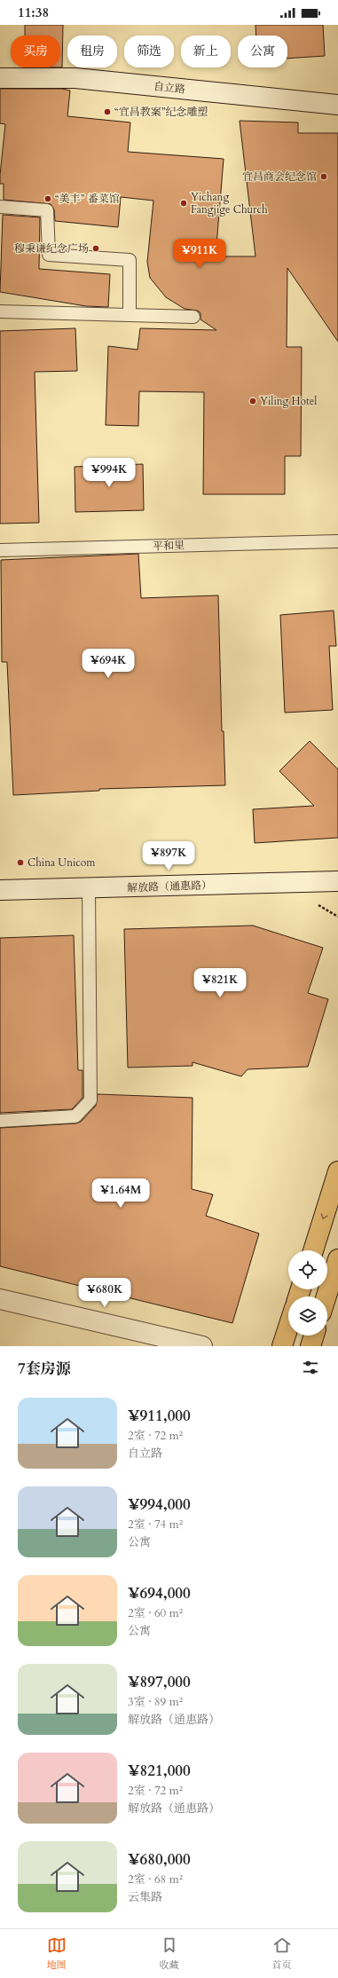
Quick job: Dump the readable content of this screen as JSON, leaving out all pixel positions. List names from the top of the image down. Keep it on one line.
{"streets":{"street":["自立路","解放路（通惠路）"],"lane":["平和里"]},"places":["“宜昌教案”纪念雕塑","宜昌商会纪念馆","“美丰” 番菜馆","Yichang Fangjige Church","穆秉谦纪念广场","Yiling Hotel","China Unicom"],"page":{"status":"11:38","chip":["买房","租房","筛选","新上","公寓"],"price":["¥911K","¥994K","¥694K","¥897K","¥821K","¥1.64M","¥680K"],"heading":"7套房源","list":[{"name":"¥911,000","note":"2室 · 72 m² · 自立路"},{"name":"¥994,000","note":"2室 · 74 m² · 公寓"},{"name":"¥694,000","note":"2室 · 60 m² · 公寓"},{"name":"¥897,000","note":"3室 · 89 m² · 解放路（通惠路）"},{"name":"¥821,000","note":"2室 · 72 m² · 解放路（通惠路）"},{"name":"¥680,000","note":"2室 · 68 m² · 云集路"}],"tabs":["地图","收藏","首页"]}}
